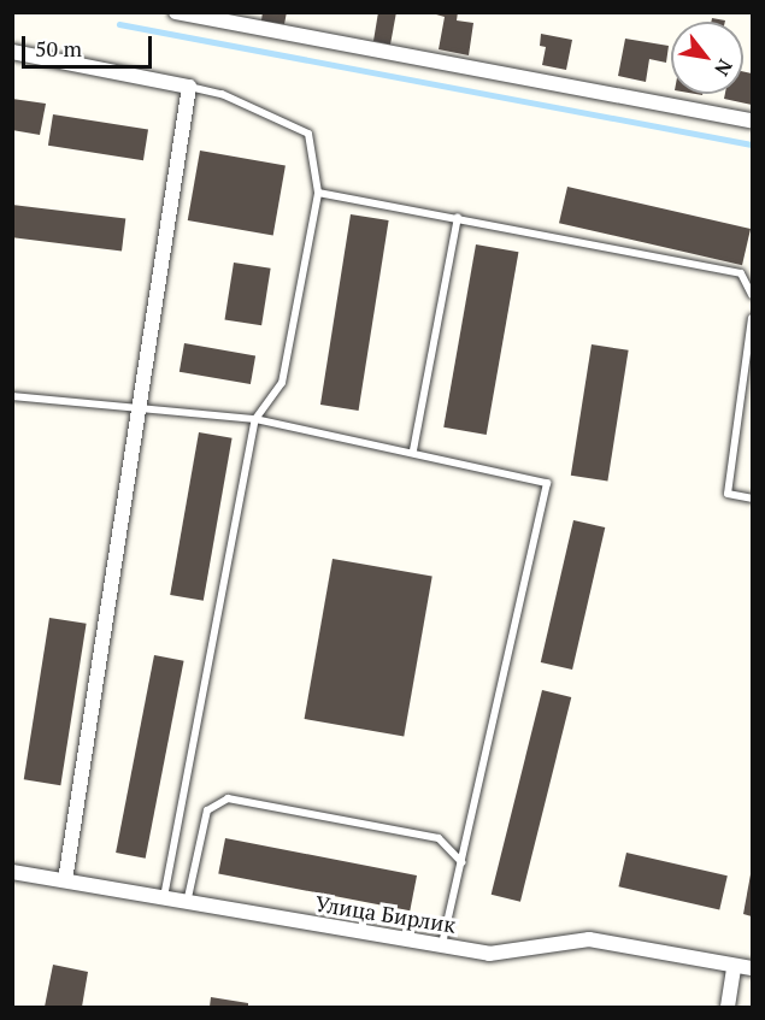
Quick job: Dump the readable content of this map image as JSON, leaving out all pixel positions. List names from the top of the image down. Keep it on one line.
{"streets":{"street":["Улица Бирлик"]},"scale_bar":"50 m","north":"bottom right"}
